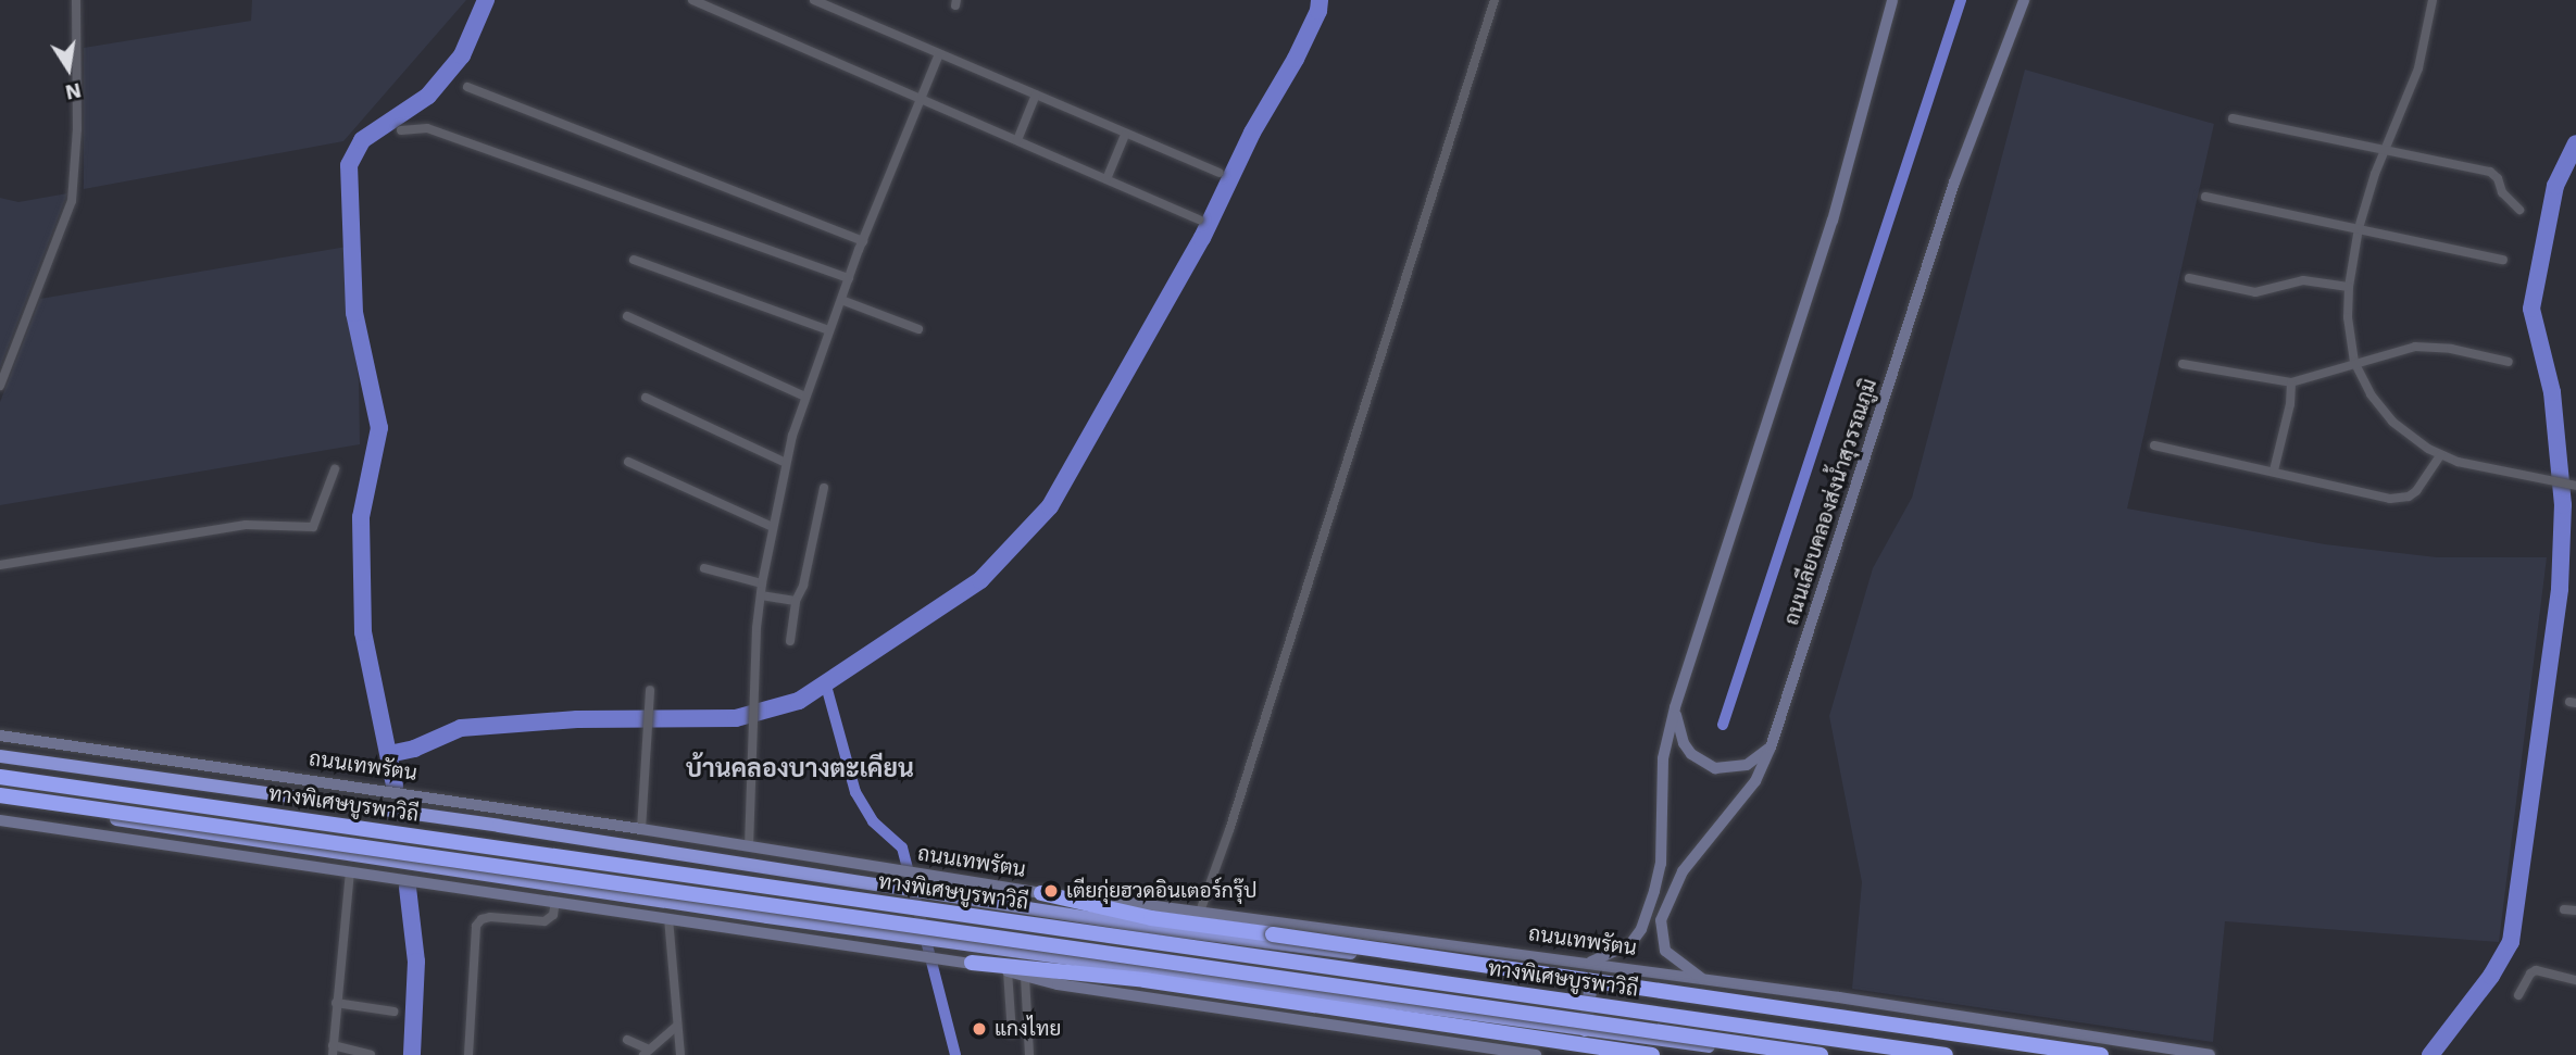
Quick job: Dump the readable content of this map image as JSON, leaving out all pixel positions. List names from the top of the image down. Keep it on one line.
{"streets":{"highway":["ถนนเทพรัตน","ทางพิเศษบูรพาวิถี"],"main road":["ถนนเลียบคลองส่งน้ำสุวรรณภูมิ"]},"crossings":[["ถนนเลียบคลองส่งน้ำสุวรรณภูมิ","ถนนเทพรัตน"]],"districts":["บ้านคลองบางตะเคียน"],"places":["เตียกุ่ยฮวดอินเตอร์กรุ๊ป","แกงไทย"],"north":"bottom"}
